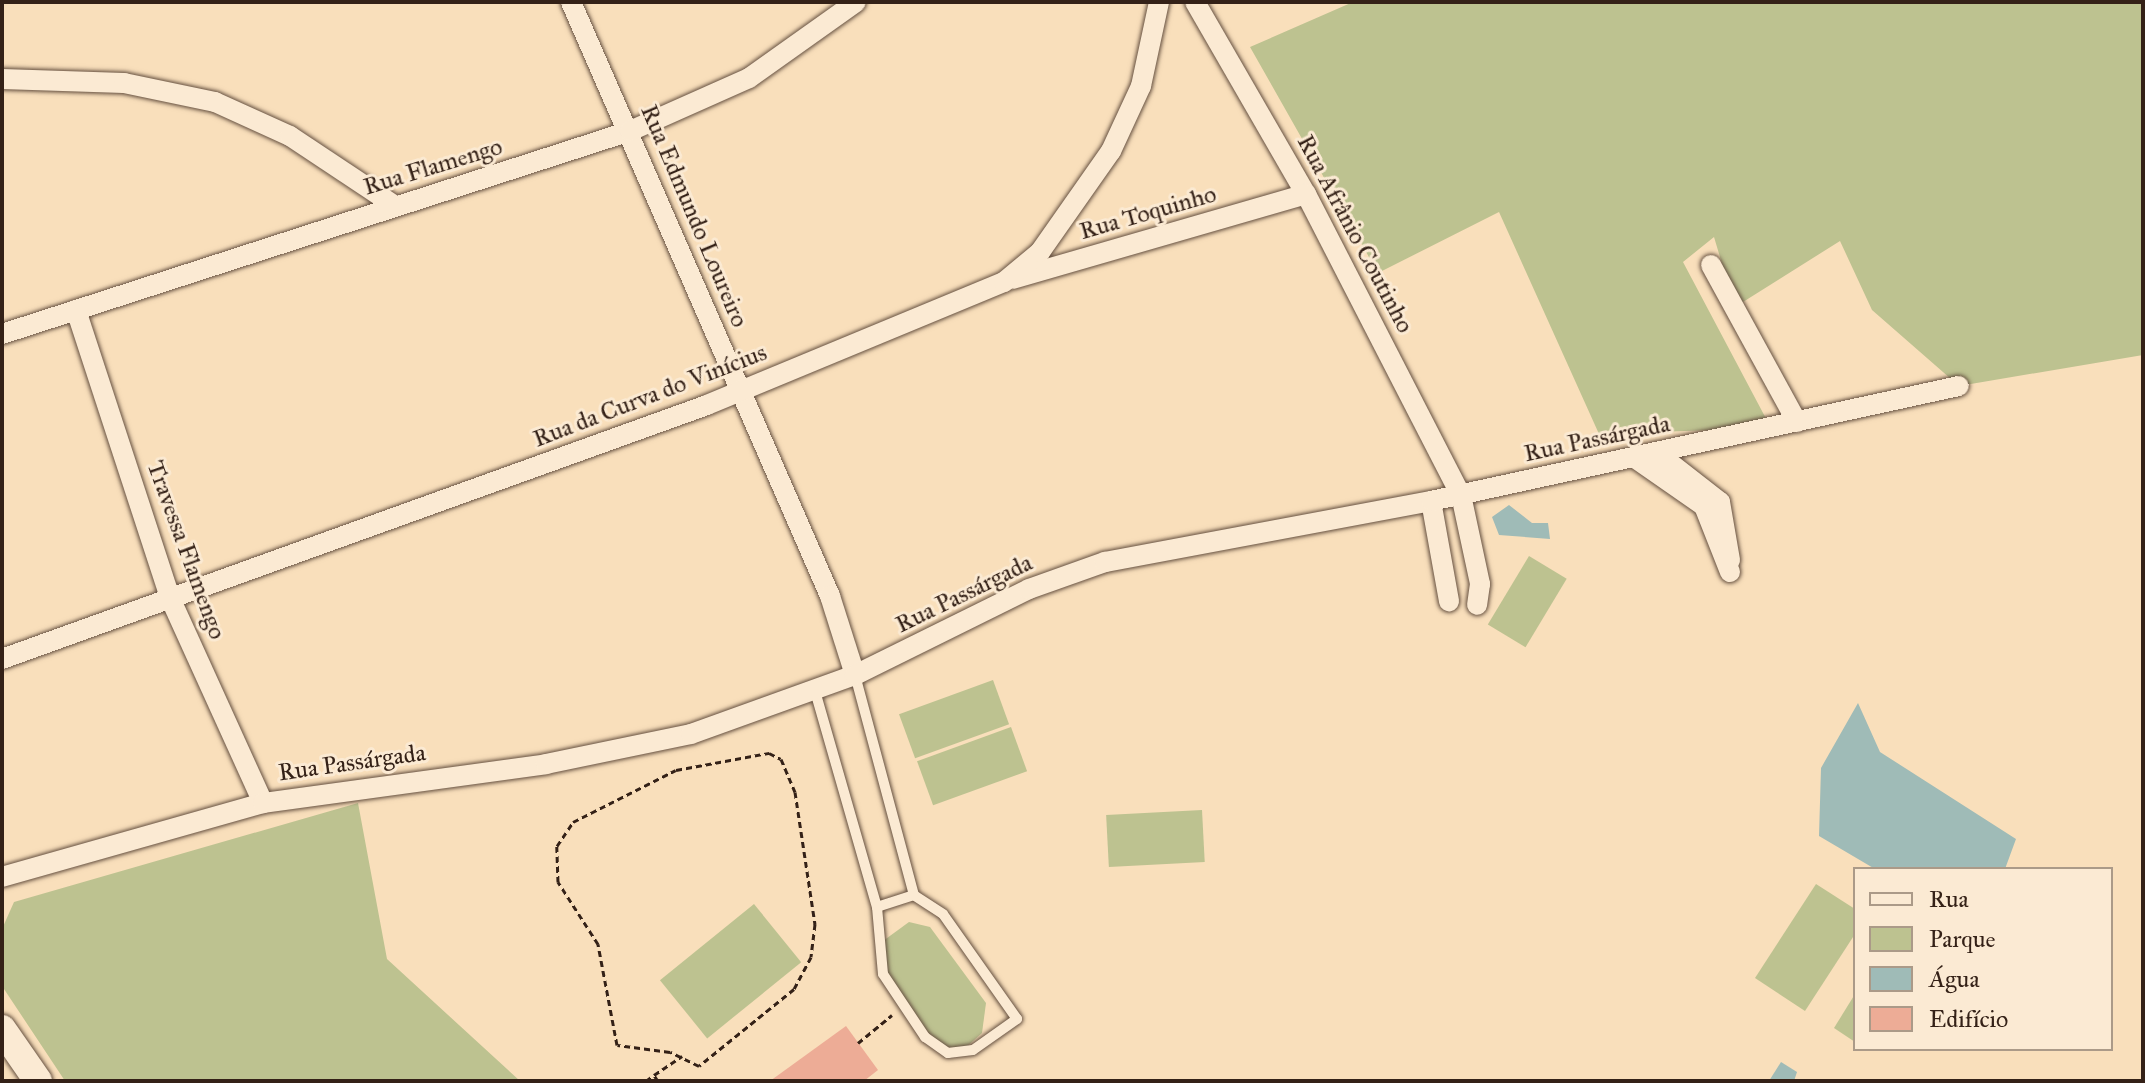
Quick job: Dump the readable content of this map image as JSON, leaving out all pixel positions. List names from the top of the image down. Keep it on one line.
{"streets":{"street":["Rua Flamengo","Rua Toquinho","Rua Edmundo Loureiro","Rua Afrânio Coutinho","Rua da Curva do Vinícius","Rua Passárgada","Travessa Flamengo"]},"crossings":[["Rua Flamengo","Rua Edmundo Loureiro"],["Rua Flamengo","Travessa Flamengo"],["Rua Toquinho","Rua Afrânio Coutinho"],["Rua Toquinho","Rua da Curva do Vinícius"],["Rua Edmundo Loureiro","Rua da Curva do Vinícius"],["Rua Edmundo Loureiro","Rua Passárgada"],["Rua Afrânio Coutinho","Rua Passárgada"],["Rua da Curva do Vinícius","Travessa Flamengo"],["Rua Passárgada","Travessa Flamengo"]],"legend":["Rua","Parque","Água","Edifício"]}
